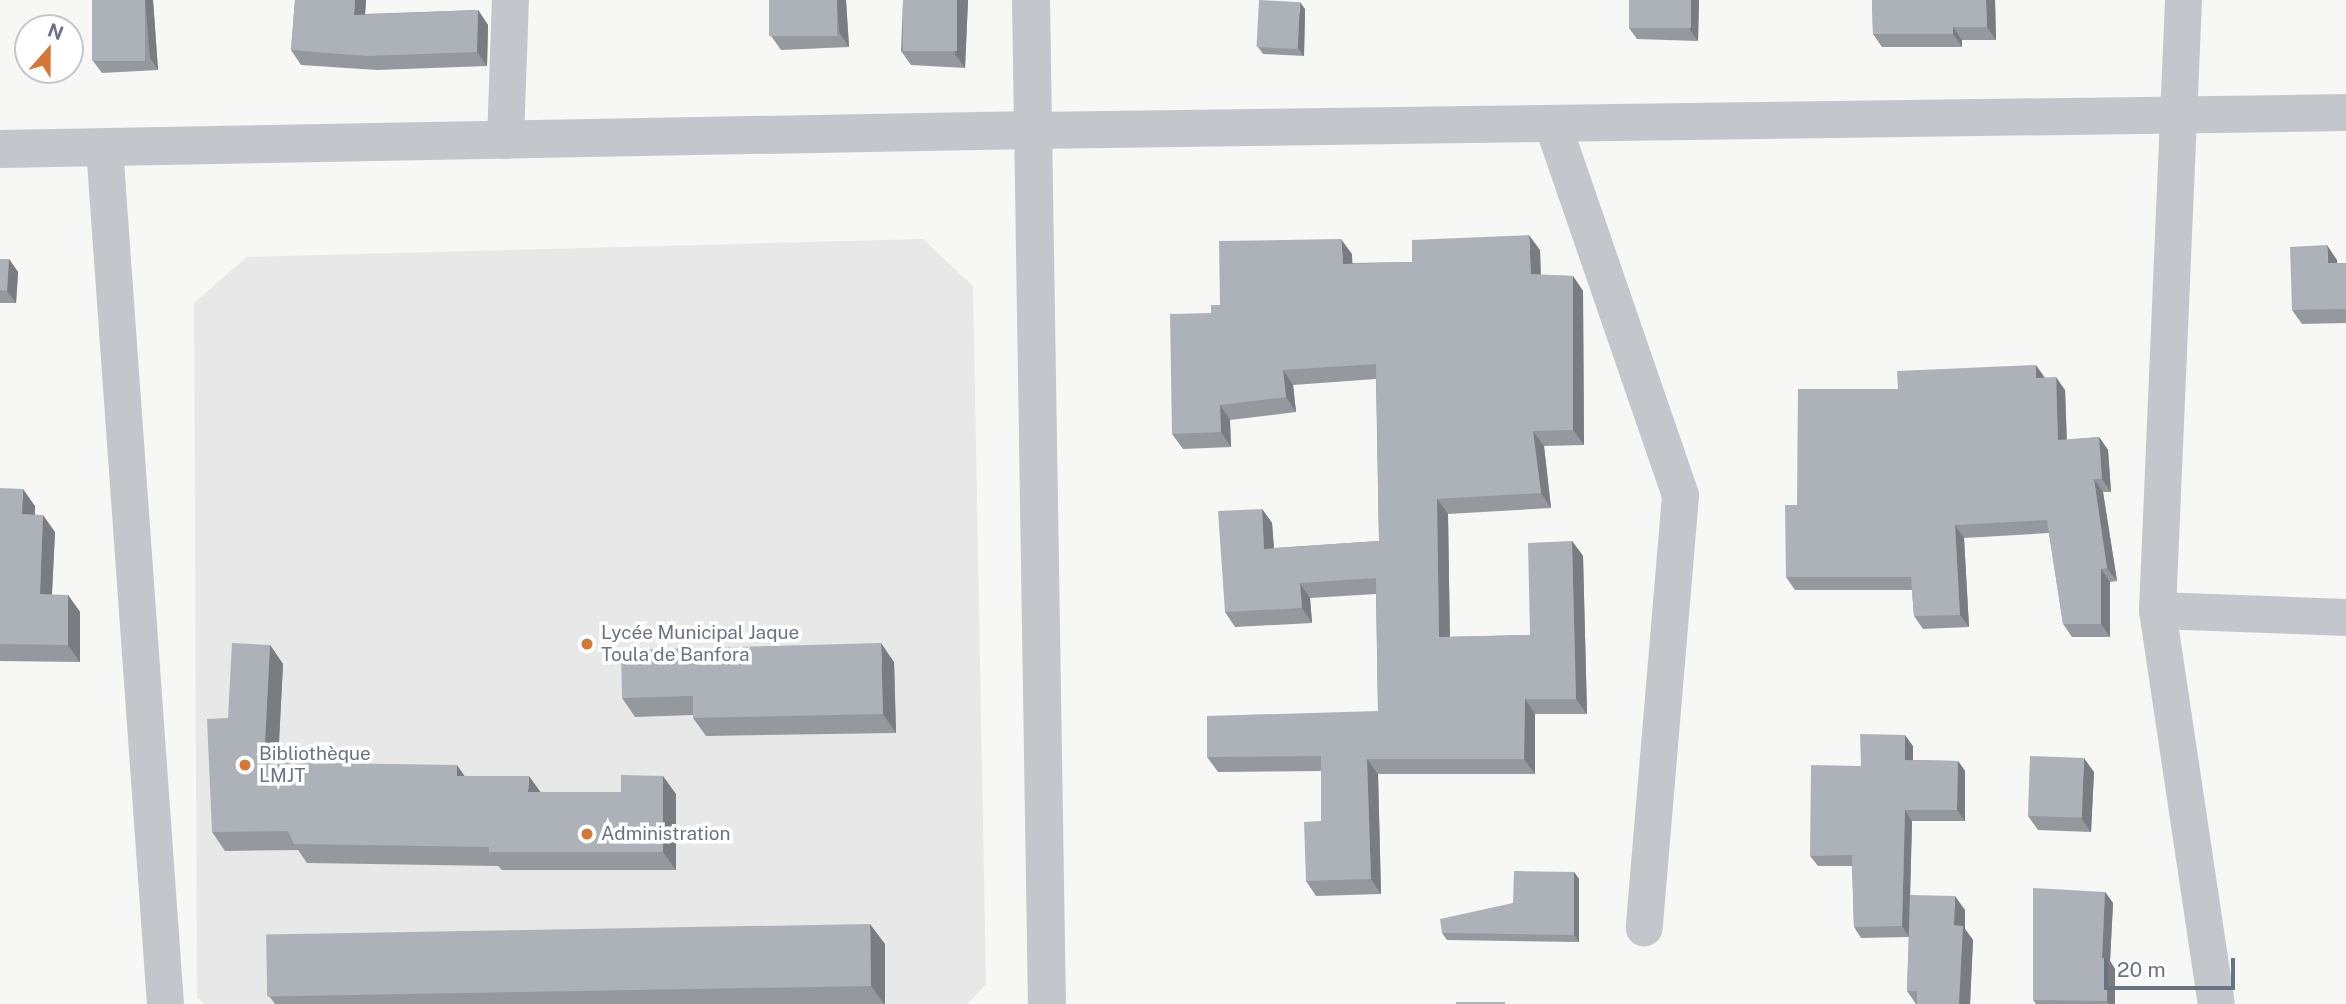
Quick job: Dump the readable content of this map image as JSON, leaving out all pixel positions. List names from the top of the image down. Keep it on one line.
{"places":["Lycée Municipal Jaque Toula de Banfora","Bibliothèque LMJT","Administration"],"scale_bar":"20 m","north":"top"}
